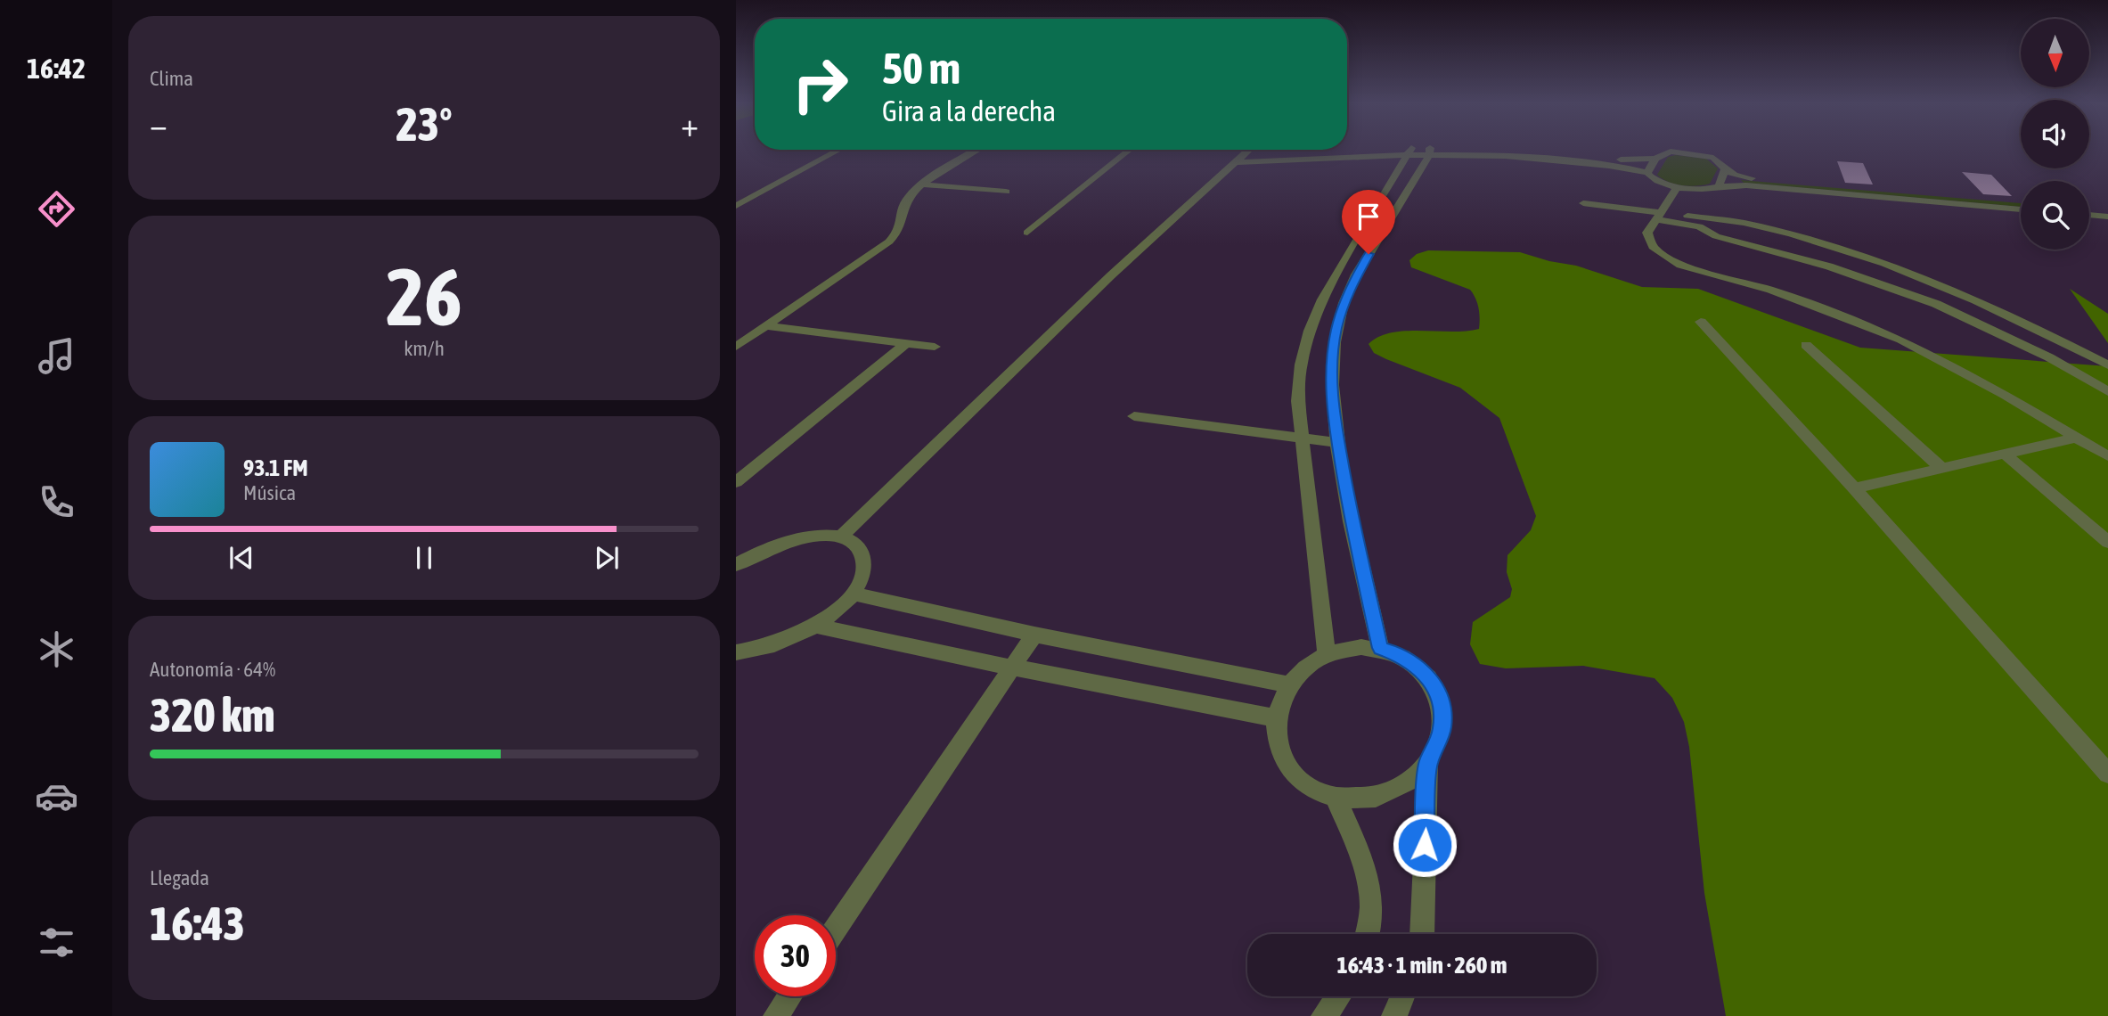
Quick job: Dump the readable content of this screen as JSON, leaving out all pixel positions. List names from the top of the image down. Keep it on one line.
{"north":"bottom","page":{"tabs":"16:42","tile":["Clima",["26","km/h"],["Autonomía · 64%","320 km"],["Llegada","16:43"]],"turn":["50 m","Gira a la derecha"],"heat":["−","23°","+"],"song":["93.1 FM","Música"],"limit":"30","trip":"16:43 · 1 min · 260 m"}}
